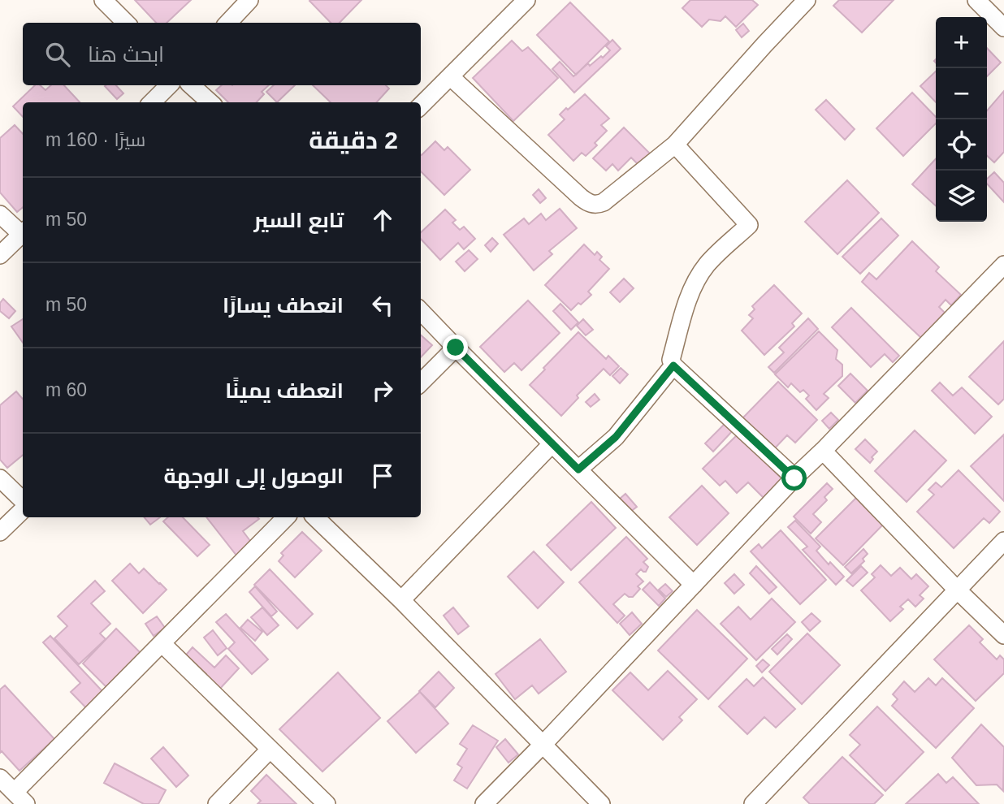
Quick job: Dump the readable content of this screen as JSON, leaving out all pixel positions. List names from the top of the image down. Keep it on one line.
{"page":{"map_buttons":["+","−"],"search":"ابحث هنا","heading":["2 دقيقة","سيرًا · 160 m"],"list":[["تابع السير","50 m"],["انعطف يسارًا","50 m"],["انعطف يمينًا","60 m"],"الوصول إلى الوجهة"]}}
